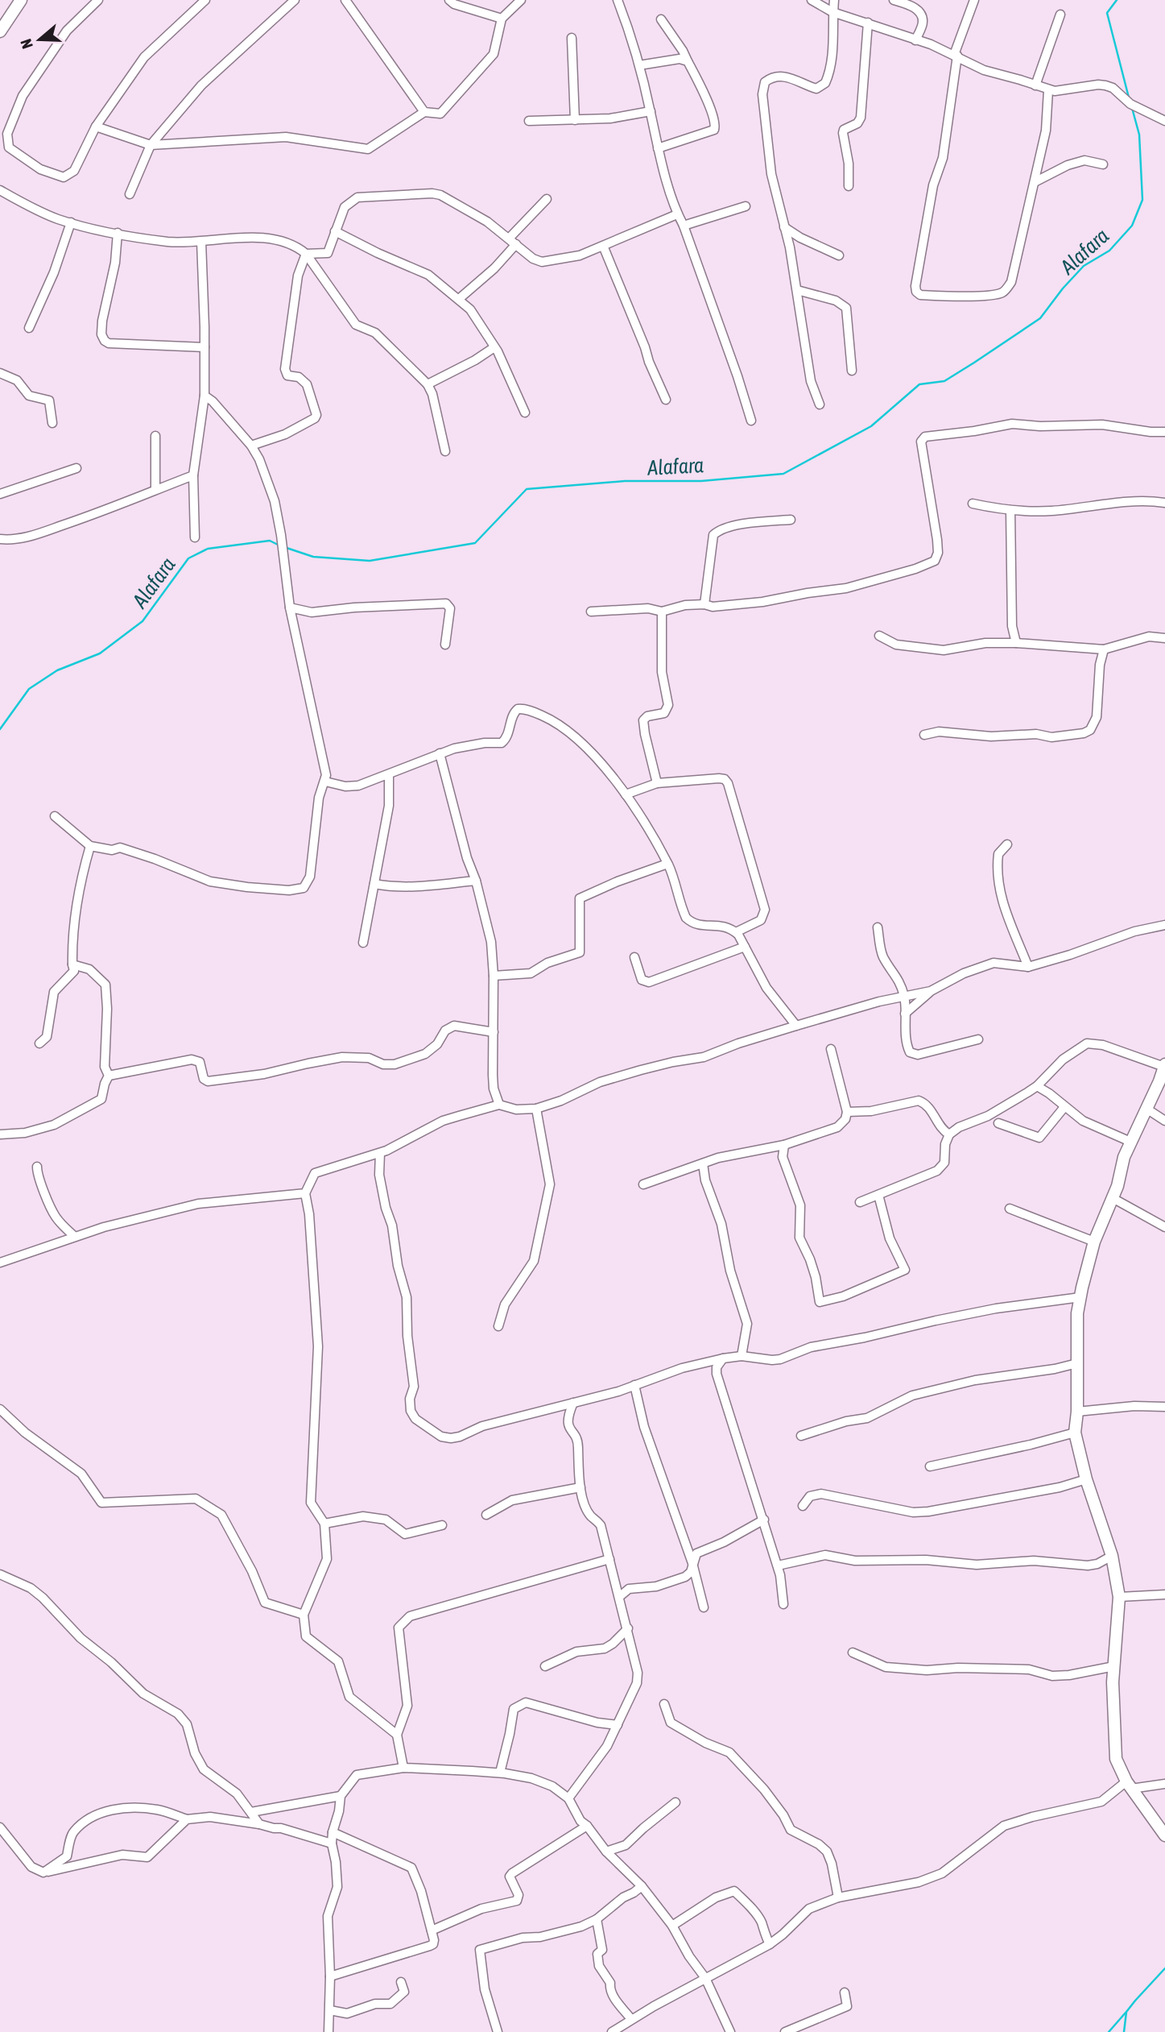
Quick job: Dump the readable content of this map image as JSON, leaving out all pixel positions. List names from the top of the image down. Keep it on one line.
{"water":["Alafara"],"north":"left"}
